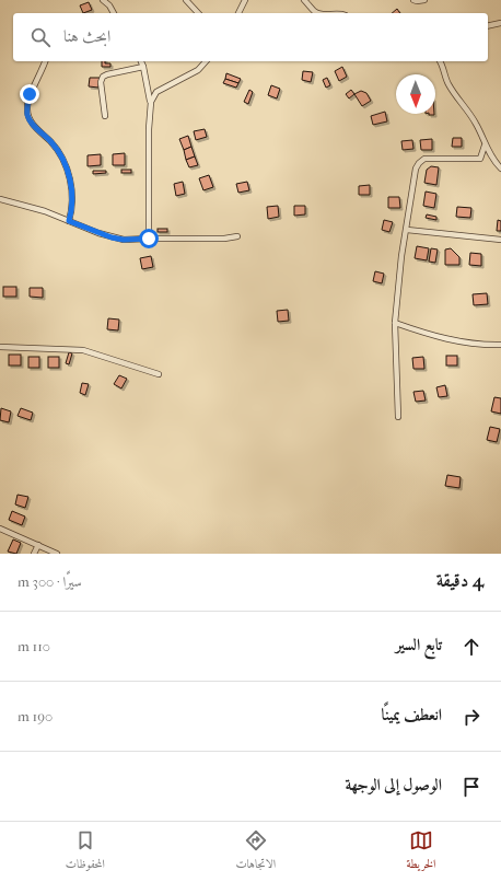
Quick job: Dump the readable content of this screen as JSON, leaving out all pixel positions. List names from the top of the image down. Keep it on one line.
{"north":"bottom","page":{"search":"ابحث هنا","heading":["4 دقيقة","سيرًا · 300 m"],"list":[["تابع السير","110 m"],["انعطف يمينًا","190 m"],"الوصول إلى الوجهة"],"nav":["الخريطة","الاتجاهات","المحفوظات"]}}
